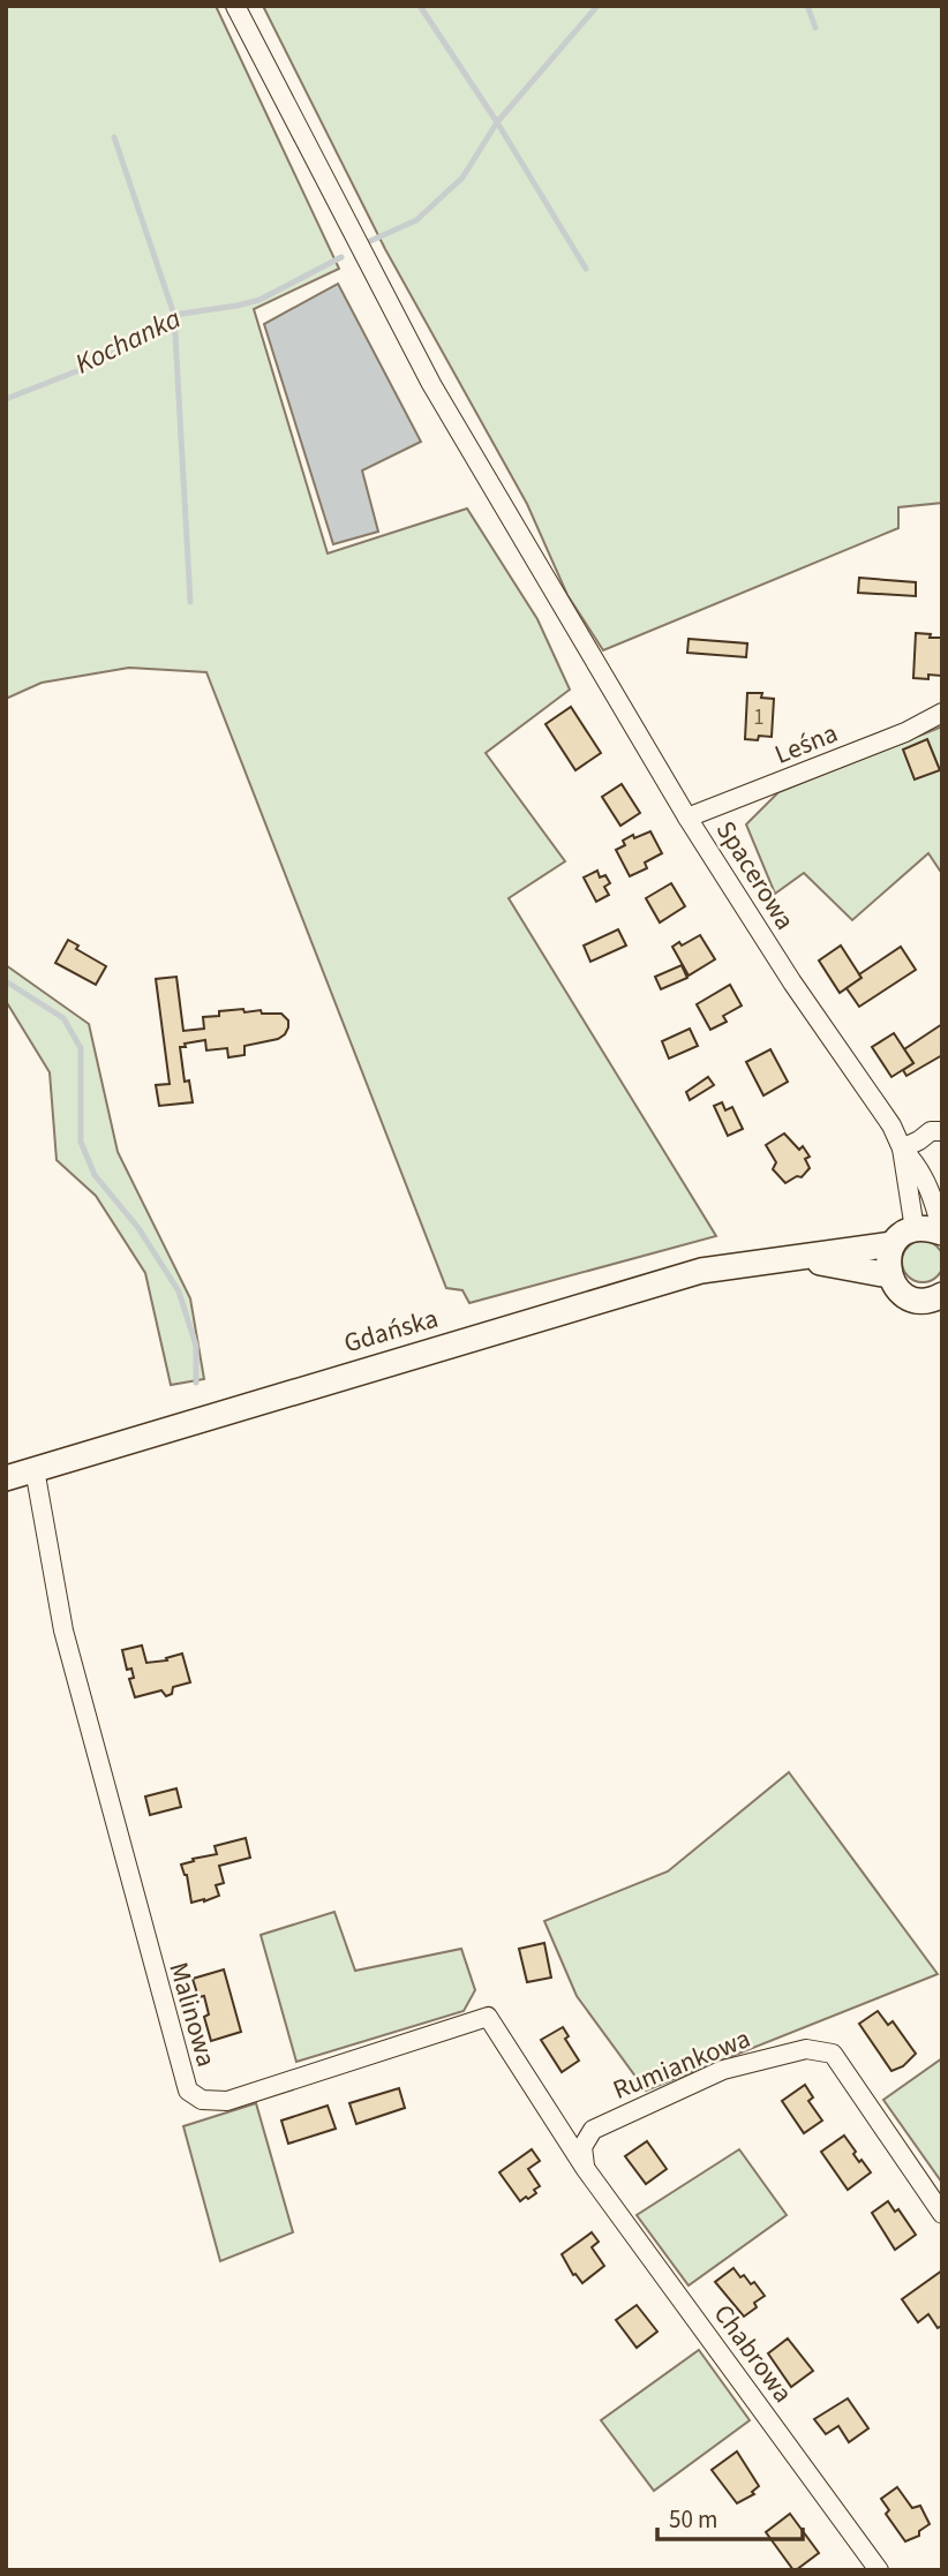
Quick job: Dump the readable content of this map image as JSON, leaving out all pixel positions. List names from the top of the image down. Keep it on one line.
{"streets":{"main road":["Gdańska"],"street":["Leśna","Spacerowa","Malinowa","Rumiankowa","Chabrowa"]},"crossings":[["Leśna","Spacerowa"],["Gdańska","Malinowa"],["Malinowa","Rumiankowa"],["Malinowa","Chabrowa"],["Rumiankowa","Chabrowa"]],"water":["Kochanka"],"house_numbers":["1"],"scale_bar":"50 m"}
